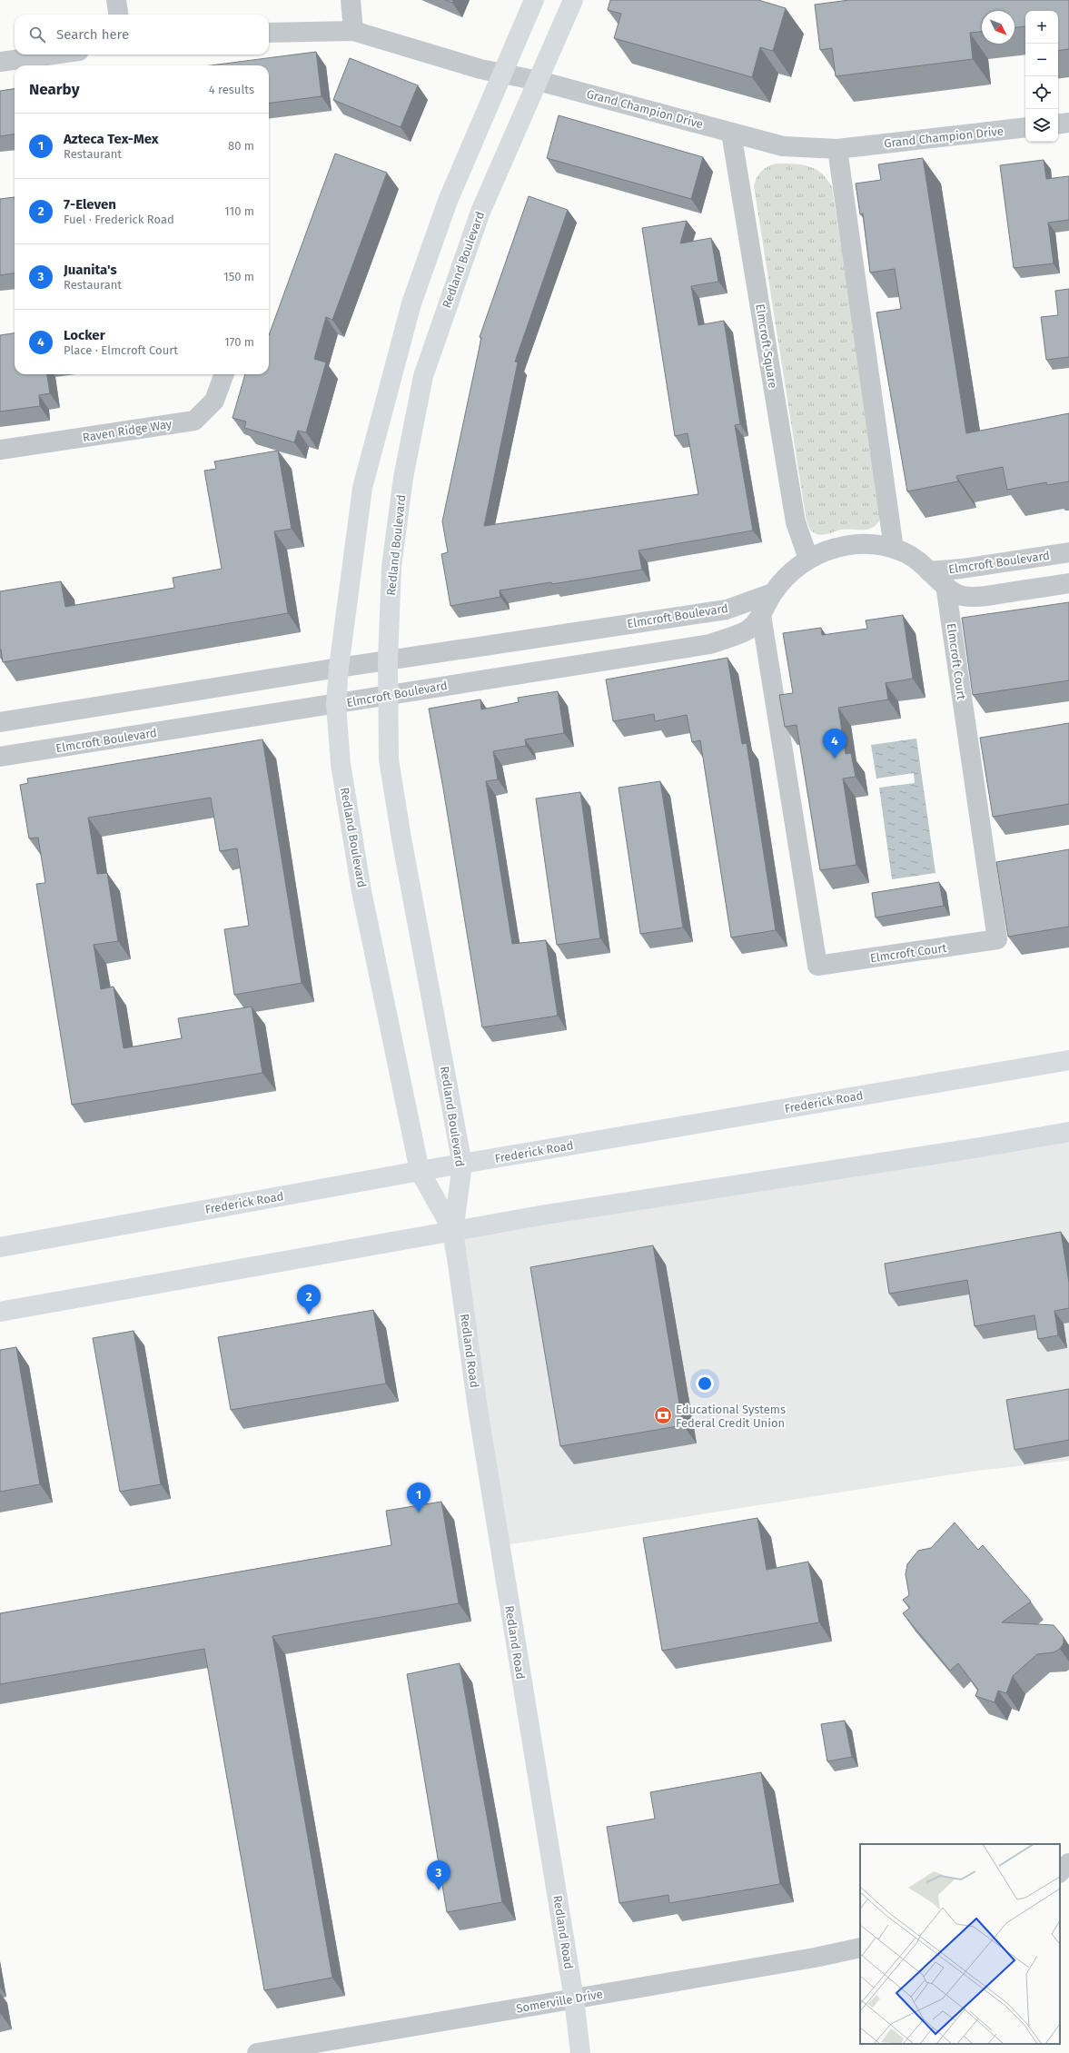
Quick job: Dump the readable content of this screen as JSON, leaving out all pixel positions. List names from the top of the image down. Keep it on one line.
{"streets":{"main road":["Redland Boulevard","Frederick Road","Redland Road"],"street":["Grand Champion Drive","Elmcroft Square","Raven Ridge Way","Elmcroft Boulevard","Elmcroft Court","Somerville Drive"]},"crossings":[["Grand Champion Drive","Redland Boulevard"],["Grand Champion Drive","Elmcroft Square"],["Redland Boulevard","Elmcroft Boulevard"],["Redland Boulevard","Frederick Road"],["Redland Boulevard","Redland Road"],["Elmcroft Square","Elmcroft Boulevard"],["Elmcroft Boulevard","Elmcroft Court"],["Redland Road","Somerville Drive"]],"places":{"bank":["Educational Systems Federal Credit Union"]},"north":"bottom right","page":{"map_buttons":["+","−"],"search":"Search here","heading":["Nearby","4 results"],"list":[{"mark":"1","name":"Azteca Tex-Mex","note":"Restaurant","value":"80 m"},{"mark":"2","name":"7-Eleven","note":"Fuel · Frederick Road","value":"110 m"},{"mark":"3","name":"Juanita's","note":"Restaurant","value":"150 m"},{"mark":"4","name":"Locker","note":"Place · Elmcroft Court","value":"170 m"}],"pins":["4","2","1","3"]}}
